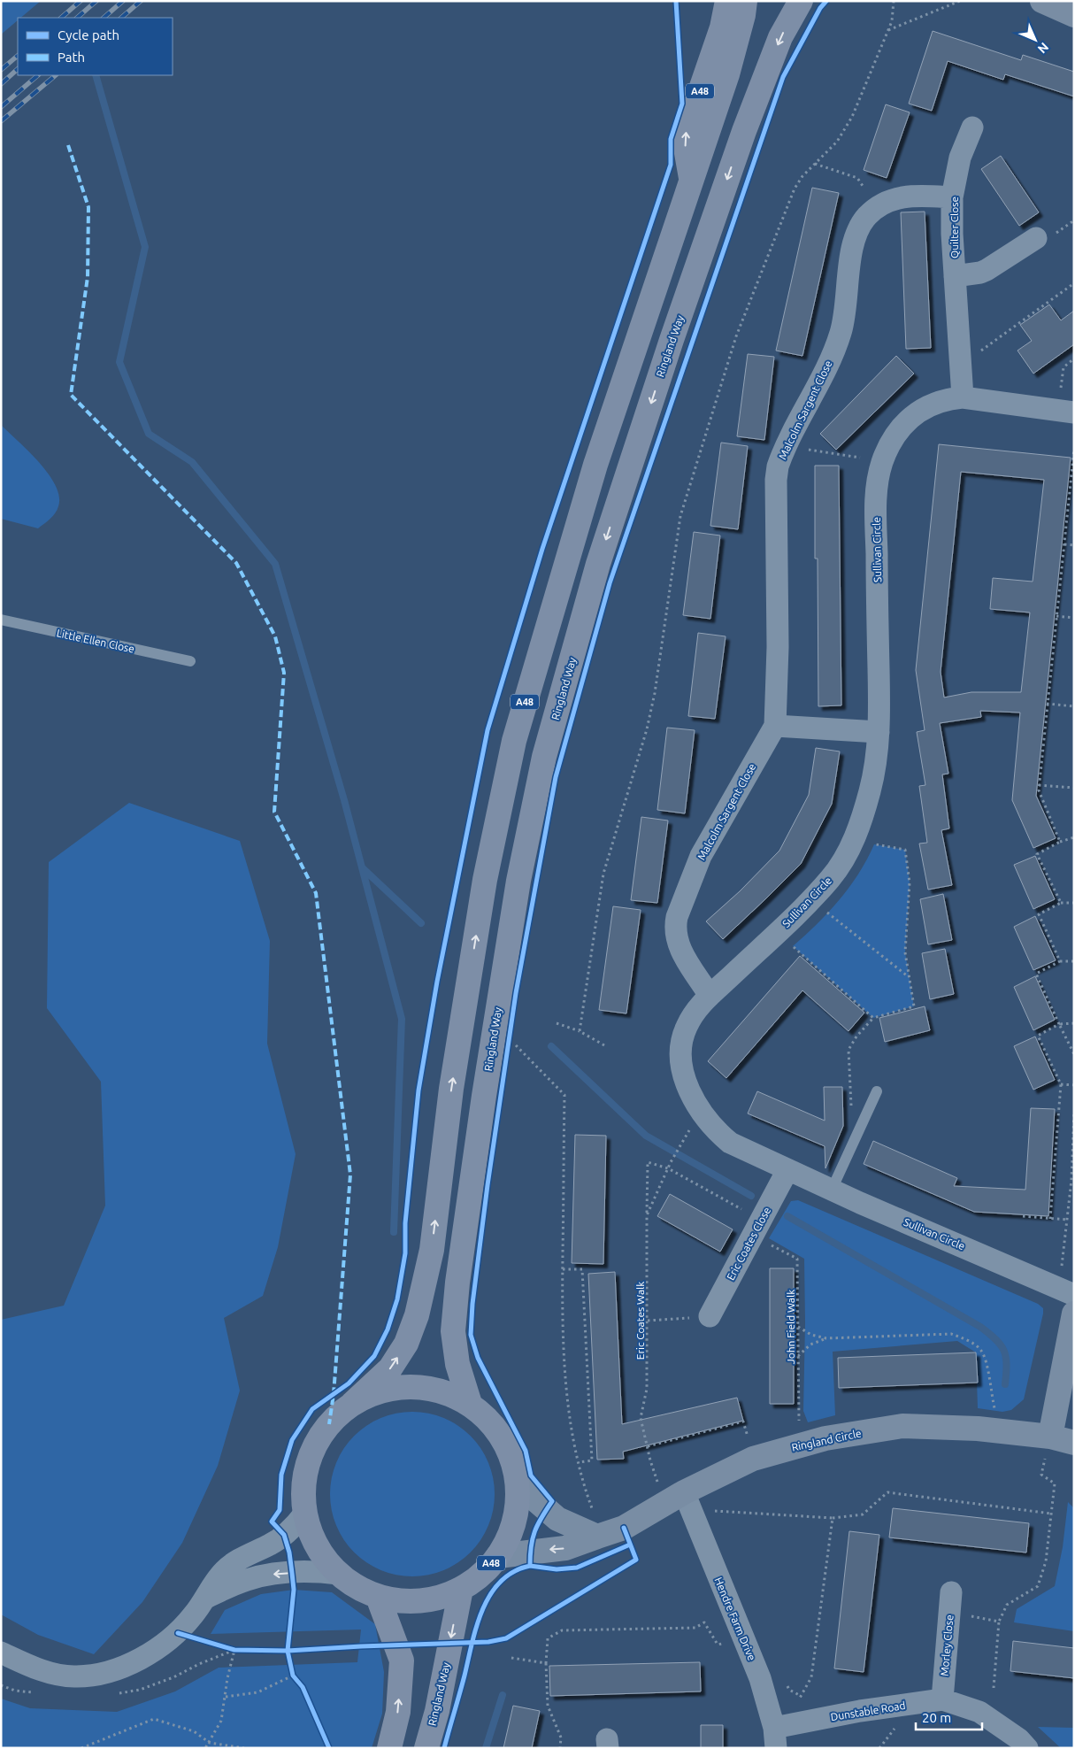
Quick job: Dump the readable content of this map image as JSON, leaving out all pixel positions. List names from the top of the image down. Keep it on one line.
{"streets":{"main road":["A48","Ringland Way"],"street":["Quilter Close","Malcolm Sargent Close","Sullivan Circle","Eric Coates Close","Ringland Circle","Hendre Farm Drive","Morley Close","Dunstable Road"],"lane":["Little Ellen Close"],"path":["Eric Coates Walk","John Field Walk"]},"crossings":[["Quilter Close","Malcolm Sargent Close"],["Quilter Close","Sullivan Circle"],["Ringland Way","Ringland Circle"],["Malcolm Sargent Close","Sullivan Circle"],["Sullivan Circle","Eric Coates Close"],["Eric Coates Close","John Field Walk"],["Eric Coates Walk","Ringland Circle"],["Eric Coates Walk","Hendre Farm Drive"],["John Field Walk","Ringland Circle"],["Ringland Circle","Hendre Farm Drive"],["Hendre Farm Drive","Dunstable Road"],["Morley Close","Dunstable Road"]],"legend":["Cycle path","Path"],"scale_bar":"20 m","north":"bottom right"}
